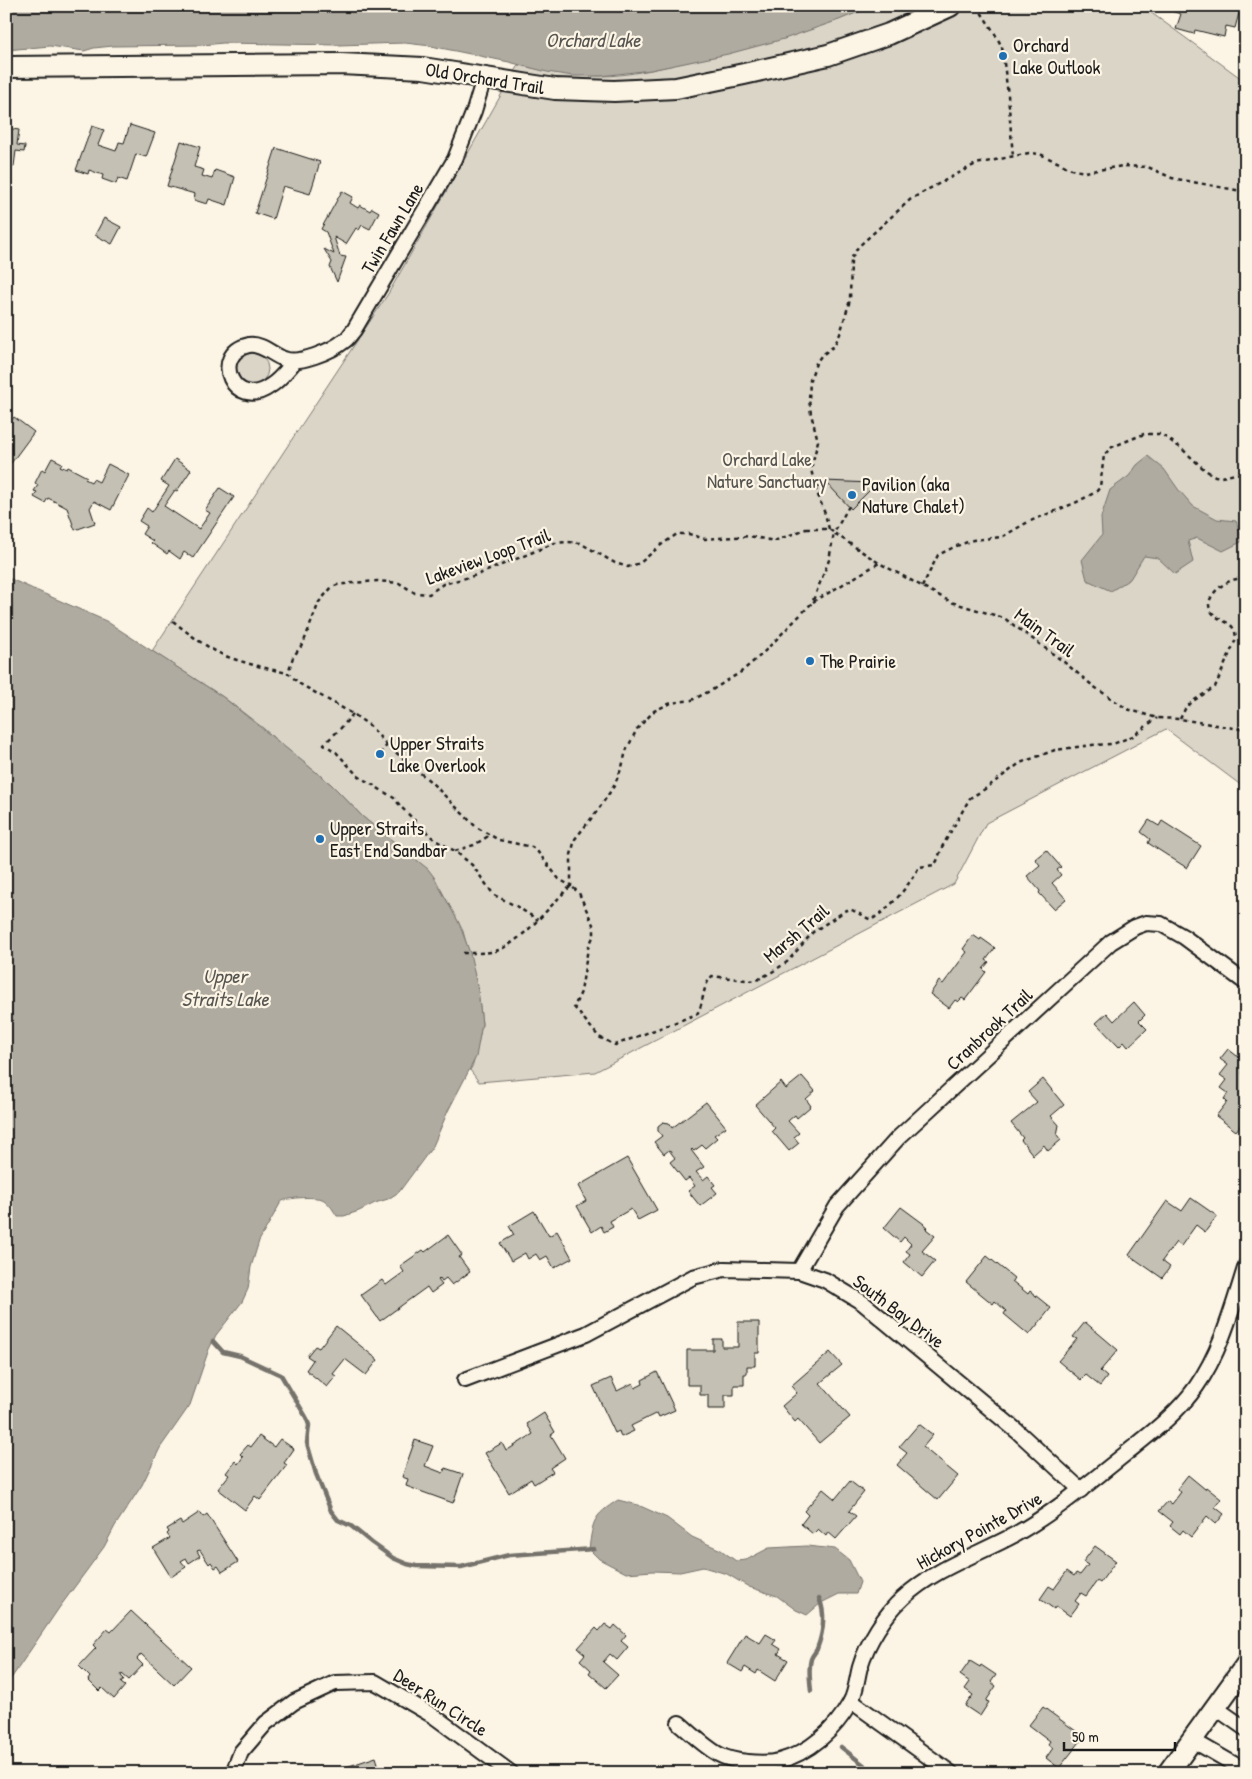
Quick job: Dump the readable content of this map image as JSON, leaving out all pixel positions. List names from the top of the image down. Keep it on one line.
{"streets":{"street":["Old Orchard Trail","Twin Fawn Lane","Cranbrook Trail","South Bay Drive","Hickory Pointe Drive","Deer Run Circle"],"path":["Lakeview Loop Trail","Main Trail","Marsh Trail"]},"crossings":[["Old Orchard Trail","Twin Fawn Lane"],["Main Trail","Marsh Trail"],["Cranbrook Trail","South Bay Drive"],["South Bay Drive","Hickory Pointe Drive"]],"water":["Orchard Lake","Upper Straits Lake"],"parks":["Orchard Lake Nature Sanctuary"],"places":["Orchard Lake Outlook","Pavilion (aka Nature Chalet)","The Prairie","Upper Straits Lake Overlook","Upper Straits East End Sandbar"],"scale_bar":"50 m"}
